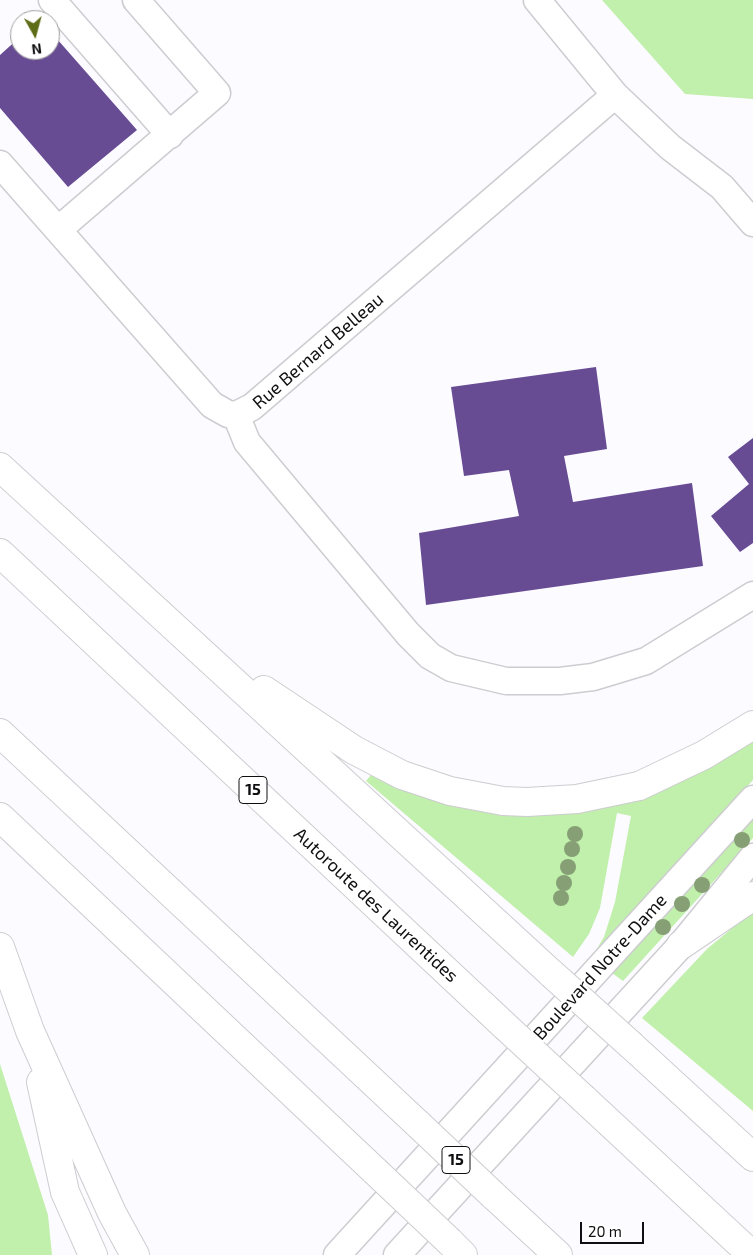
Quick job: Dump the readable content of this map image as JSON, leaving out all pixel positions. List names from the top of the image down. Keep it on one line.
{"streets":{"highway":["15","Autoroute des Laurentides"],"street":["Rue Bernard Belleau","Boulevard Notre-Dame"]},"scale_bar":"20 m","north":"bottom"}
